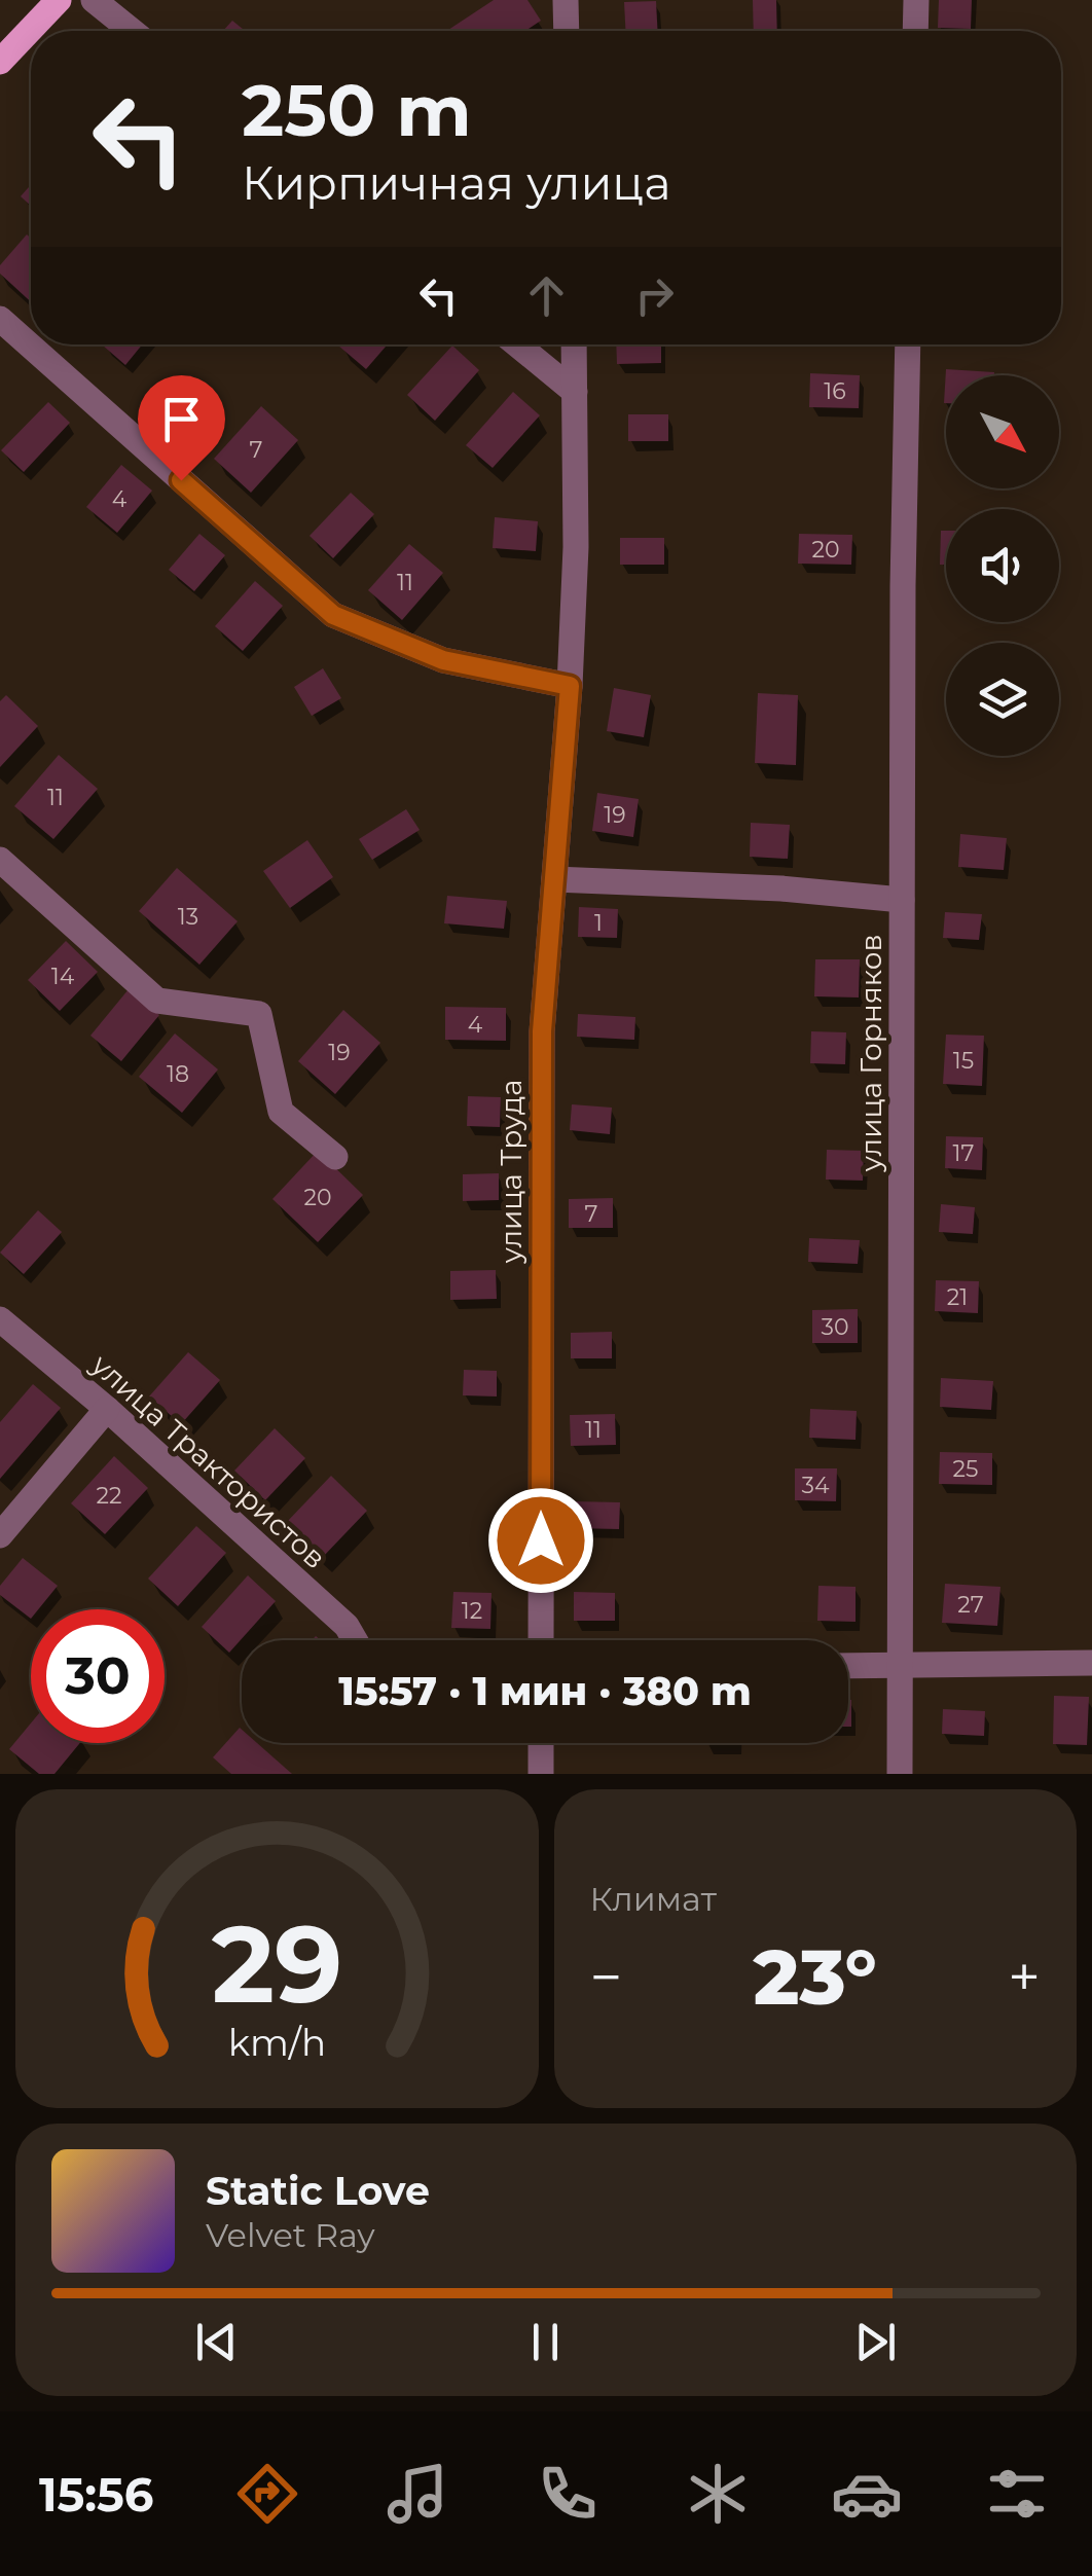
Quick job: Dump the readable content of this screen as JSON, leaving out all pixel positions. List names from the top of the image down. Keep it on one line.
{"streets":{"street":["улица Горняков","улица Труда","улица Трактористов"]},"house_numbers":["16","7","4","20","11","11","19","13","1","14","4","19","15","18","17","20","7","21","30","11","25","34","22","27","12"],"north":"bottom right","page":{"turn":["250 m","Кирпичная улица"],"limit":"30","trip":"15:57 · 1 мин · 380 m","tile":"Климат","heat":["−","23°","+"],"song":["Static Love","Velvet Ray"],"tabs":"15:56","gauge":["29","km/h"]}}
